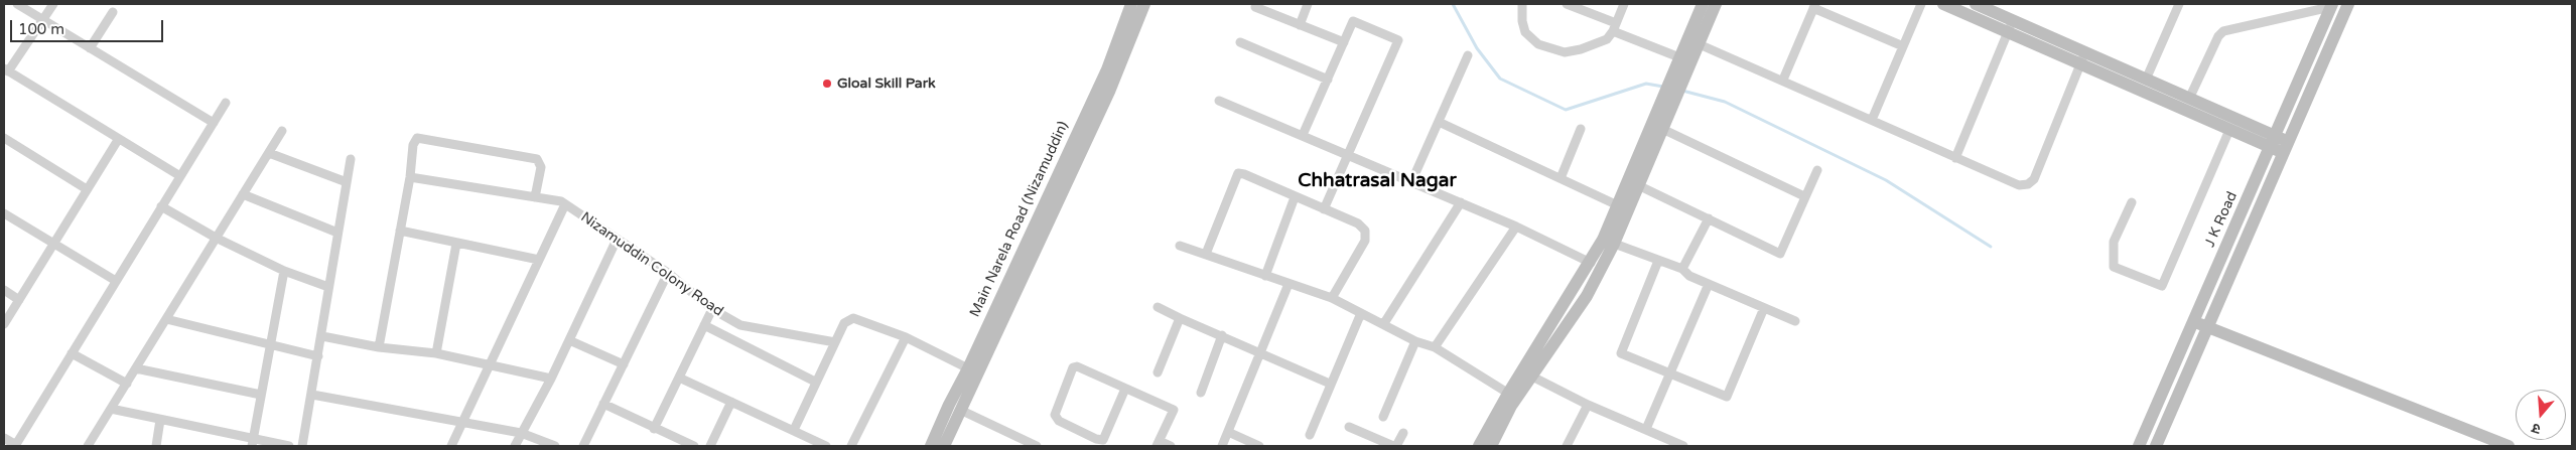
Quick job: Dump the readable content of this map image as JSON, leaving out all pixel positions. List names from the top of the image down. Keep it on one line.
{"streets":{"street":["Main Narela Road (Nizamuddin)","J K Road","Nizamuddin Colony Road"]},"districts":["Chhatrasal Nagar"],"places":["Gloal Skill Park"],"scale_bar":"100 m","north":"bottom"}
